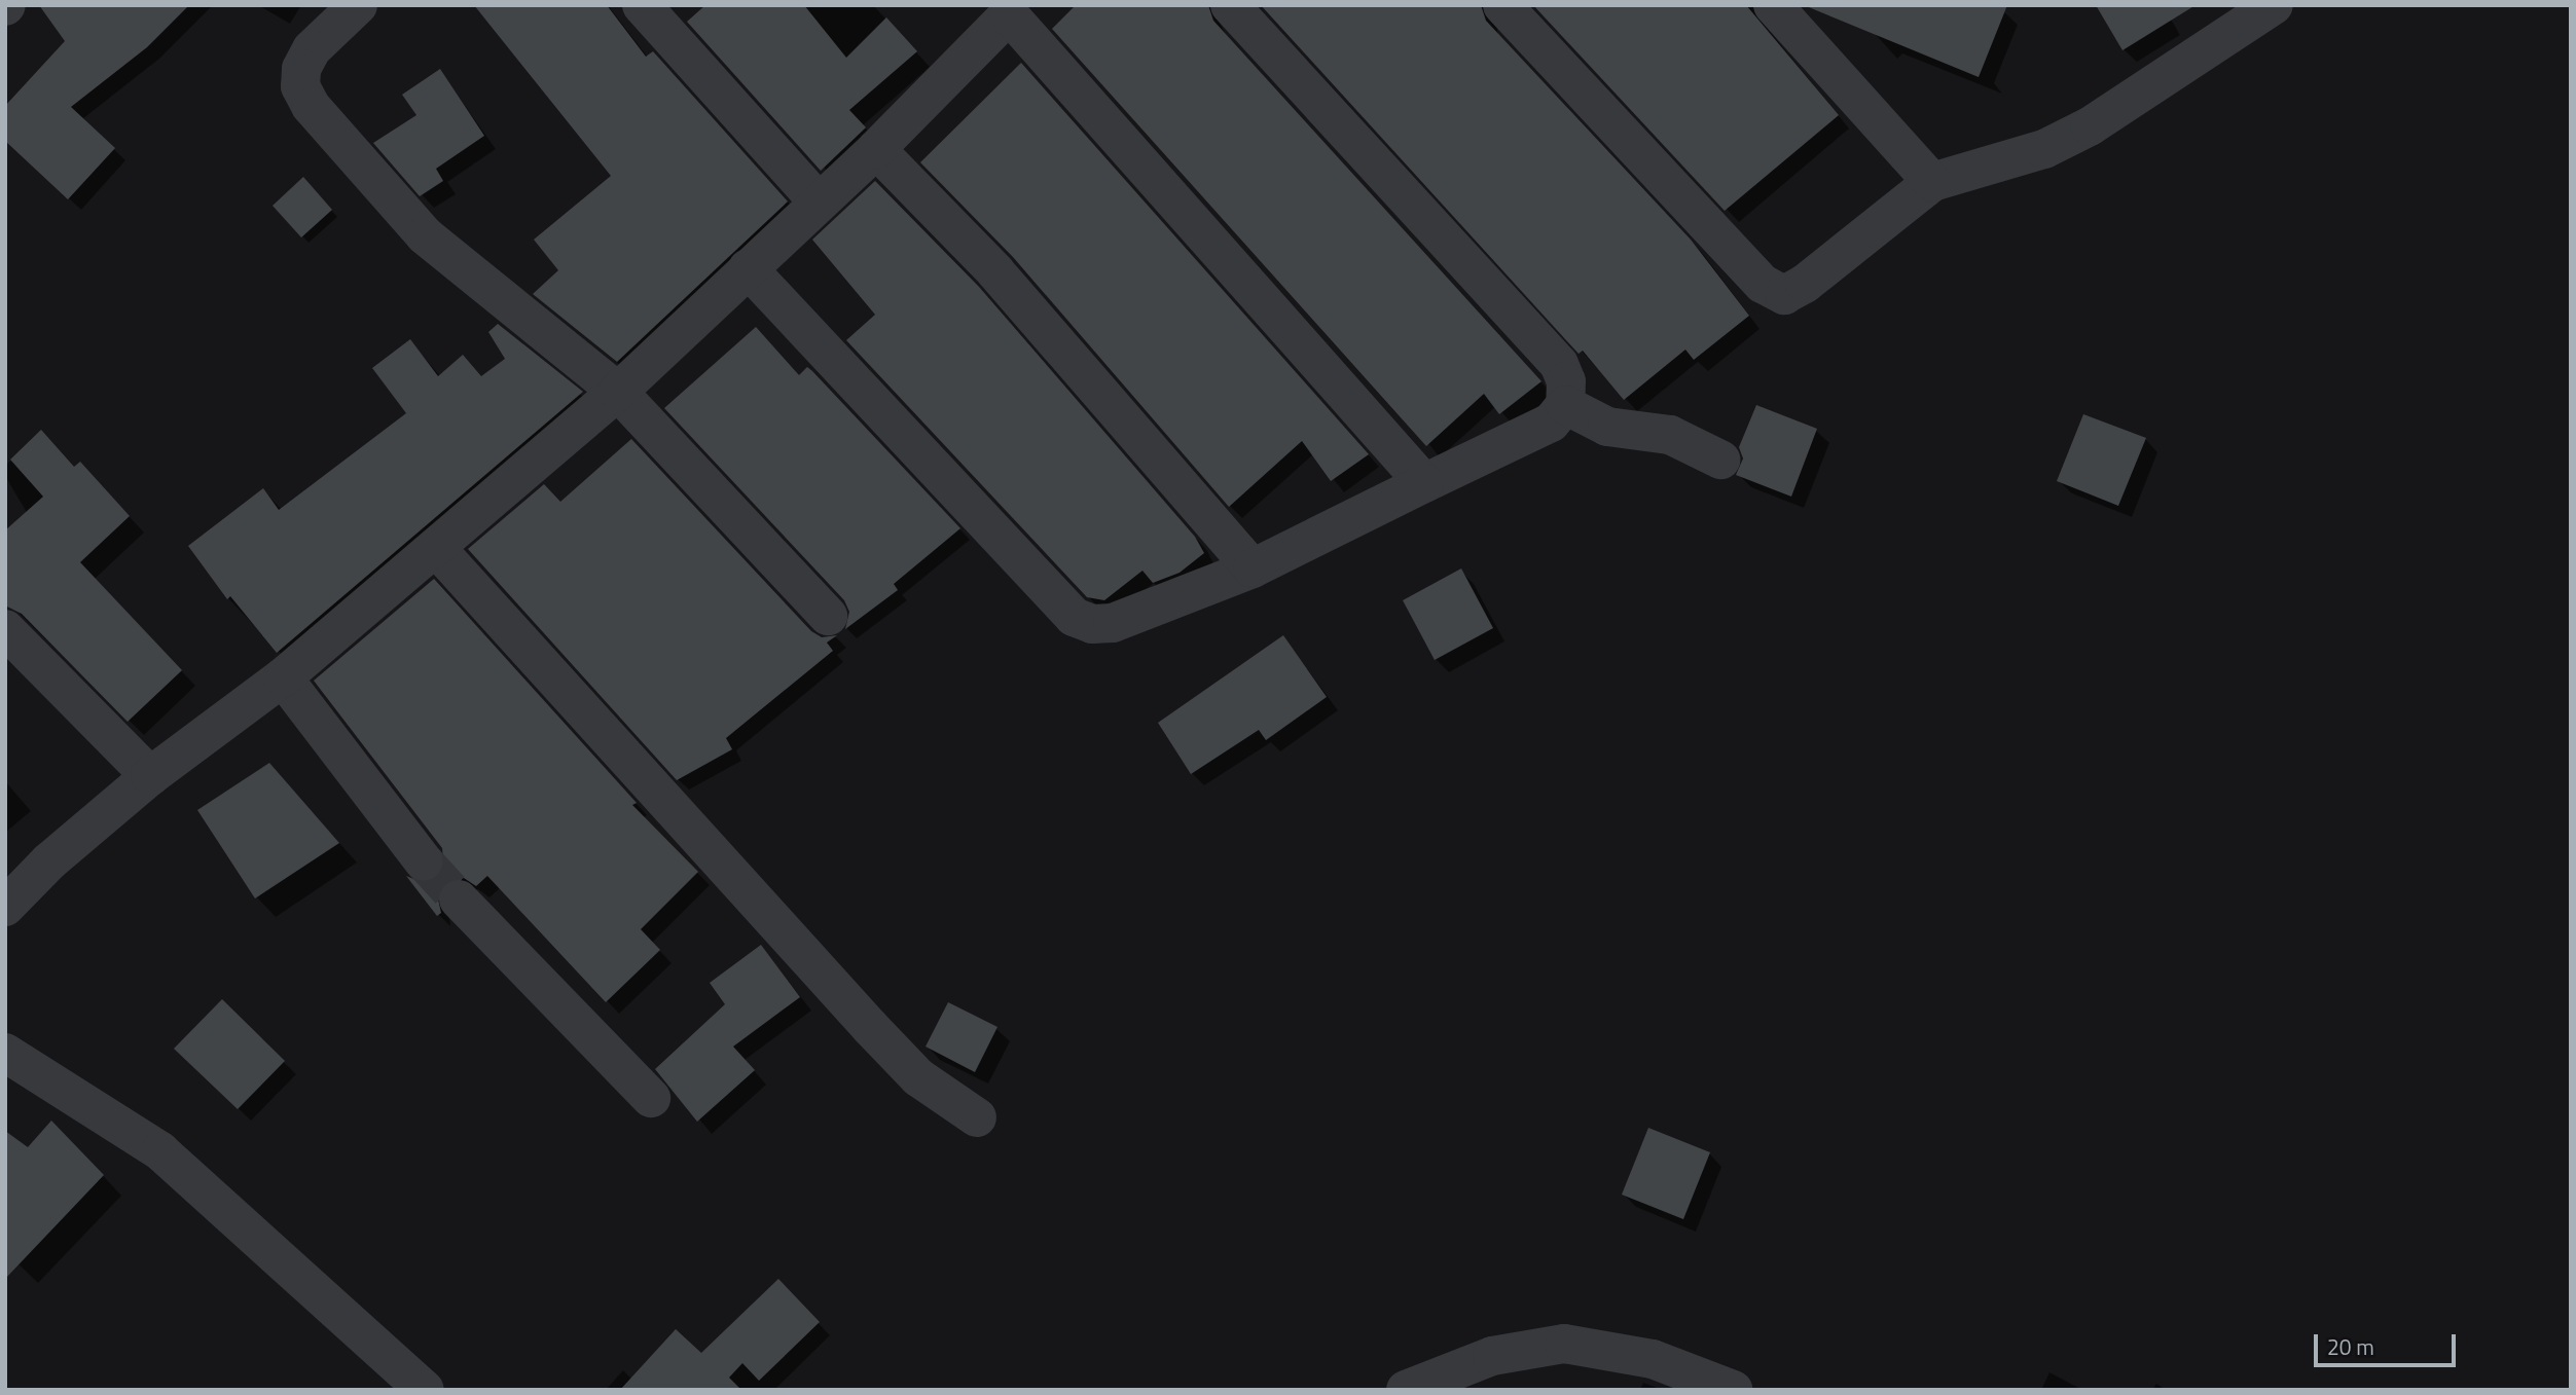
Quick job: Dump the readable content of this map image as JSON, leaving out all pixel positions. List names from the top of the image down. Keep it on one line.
{"scale_bar":"20 m"}
